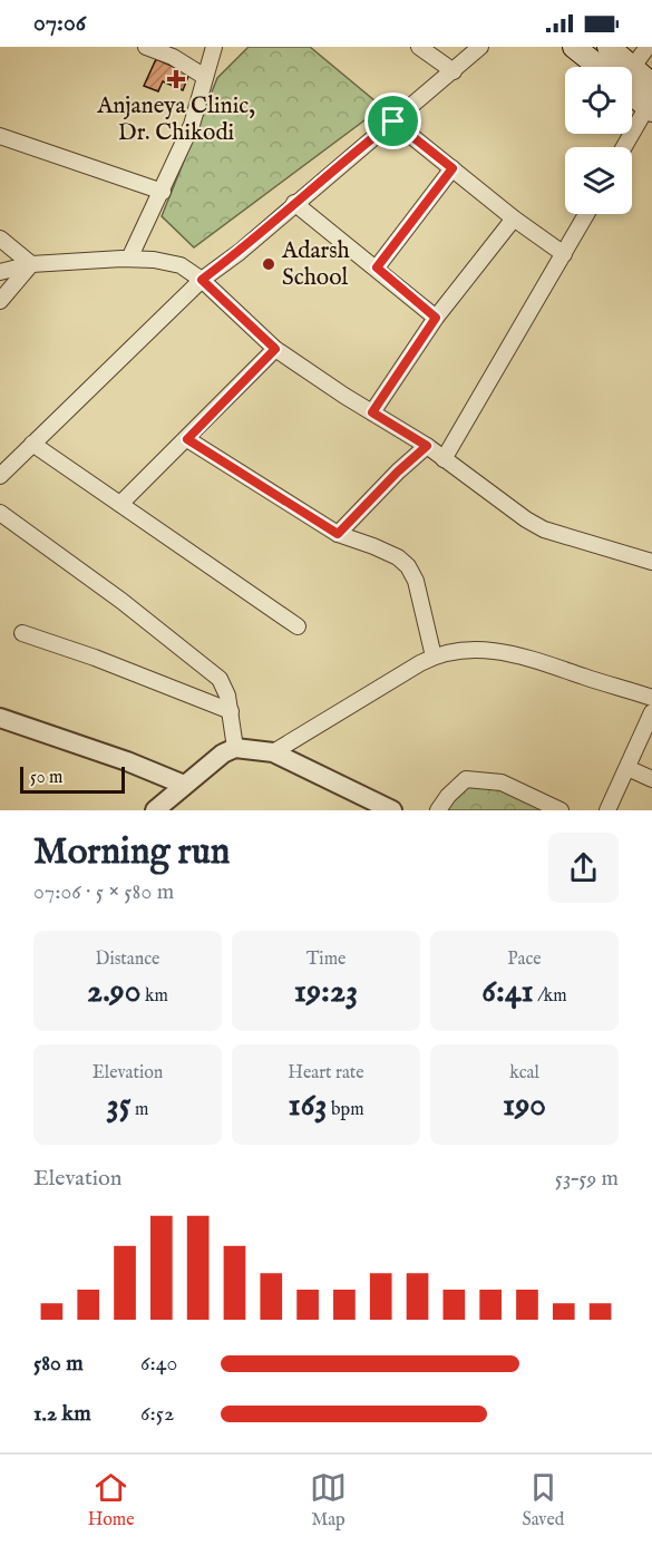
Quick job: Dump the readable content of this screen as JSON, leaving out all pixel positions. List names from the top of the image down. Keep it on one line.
{"places":{"health":["Anjaneya Clinic, Dr. Chikodi"],"other":["Adarsh School"]},"scale_bar":"50 m","page":{"status":"07:06","scale":"50 m","heading":["Morning run","07:06 · 5 × 580 m"],"stats":[["Distance","2.90 km"],["Time","19:23"],["Pace","6:41 /km"],["Elevation","35 m"],["Heart rate","163 bpm"],["kcal","190"]],"chart":["Elevation","53–59 m"],"list":[{"name":"580 m","note":"6:40"},{"name":"1.2 km","note":"6:52"}],"tabs":["Home","Map","Saved"]}}
